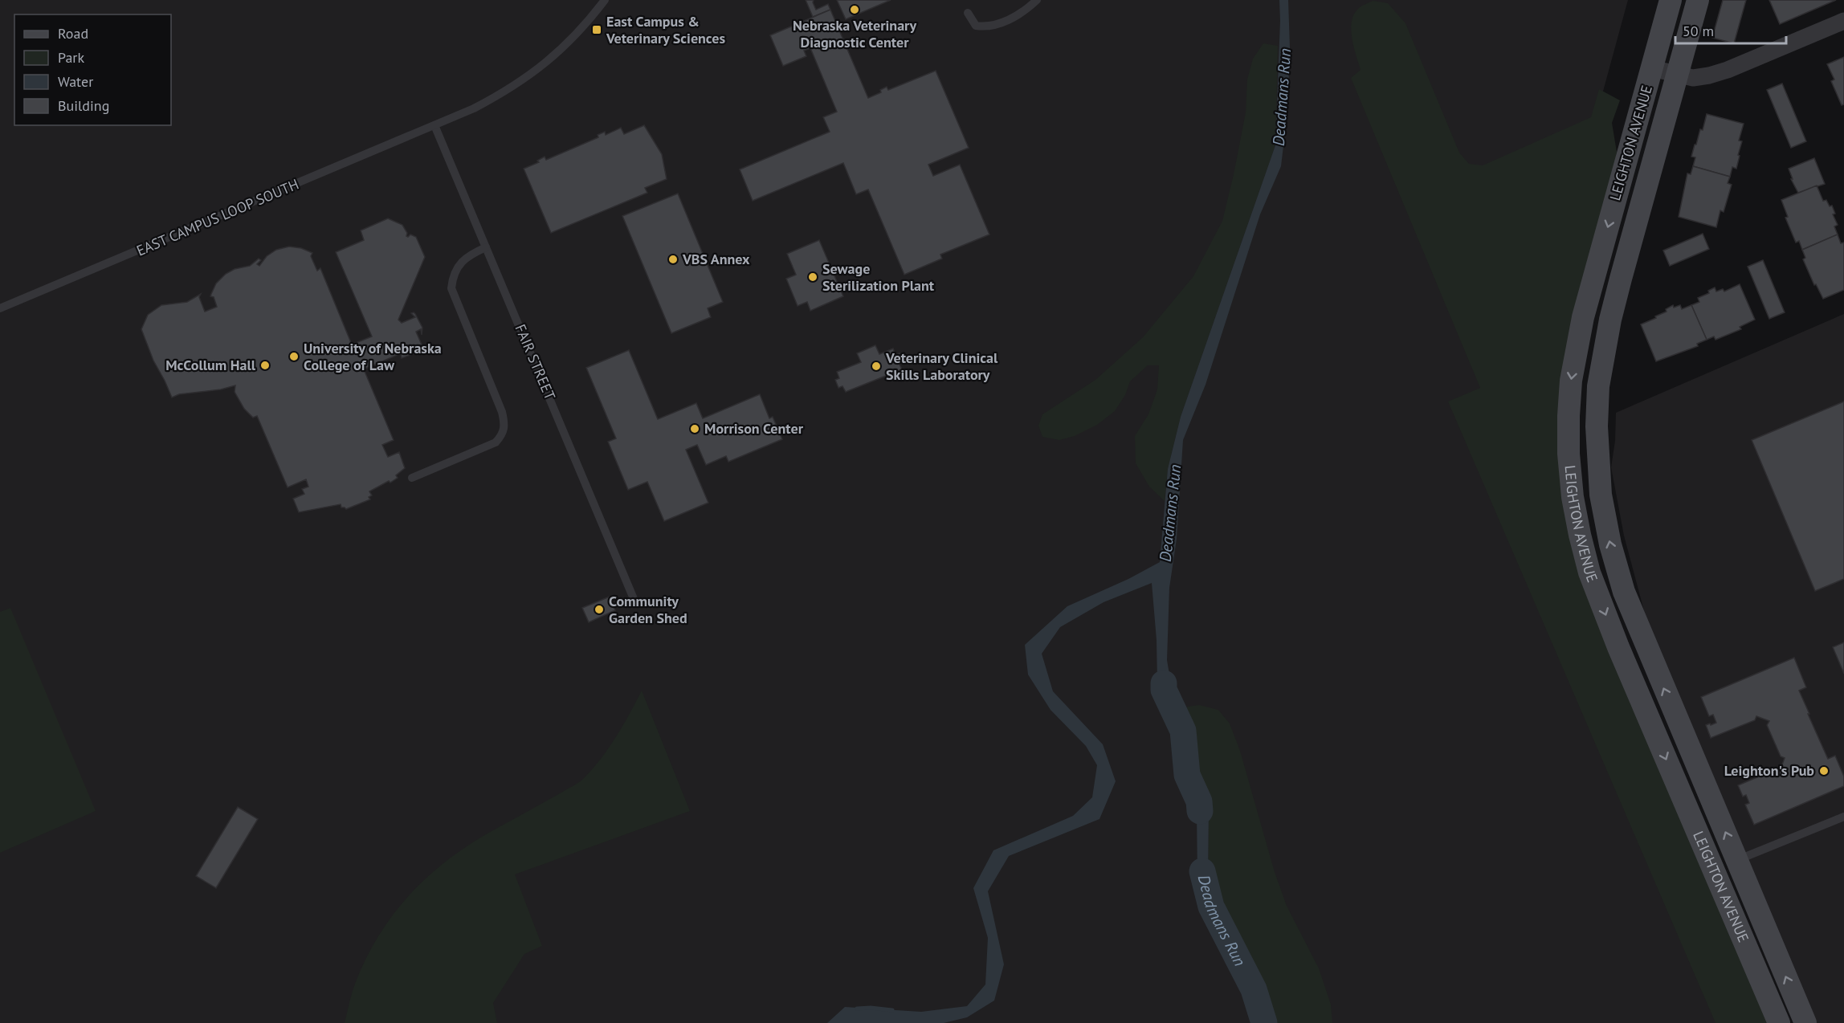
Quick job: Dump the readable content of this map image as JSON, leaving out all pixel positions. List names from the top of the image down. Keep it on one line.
{"streets":{"main road":["LEIGHTON AVENUE"],"lane":["EAST CAMPUS LOOP SOUTH","FAIR STREET"]},"crossings":[["EAST CAMPUS LOOP SOUTH","FAIR STREET"]],"water":["Deadmans Run"],"places":{"other":["Nebraska Veterinary Diagnostic Center","VBS Annex","Sewage Sterilization Plant","University of Nebraska College of Law","McCollum Hall","Veterinary Clinical Skills Laboratory","Morrison Center","Community Garden Shed","Leighton's Pub"],"transit":["East Campus & Veterinary Sciences"]},"legend":["Road","Park","Water","Building"],"scale_bar":"50 m"}
